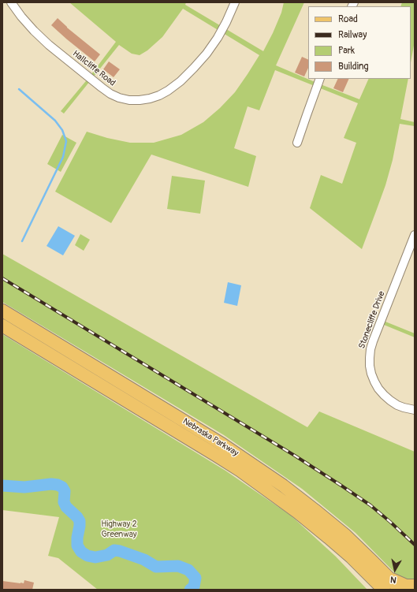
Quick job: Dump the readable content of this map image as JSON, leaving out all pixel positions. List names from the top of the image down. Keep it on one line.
{"streets":{"main road":["Nebraska Parkway"],"street":["Hallcliffe Road","Stonecliffe Drive"]},"parks":["Highway 2 Greenway"],"legend":["Road","Railway","Park","Building"],"north":"bottom"}
